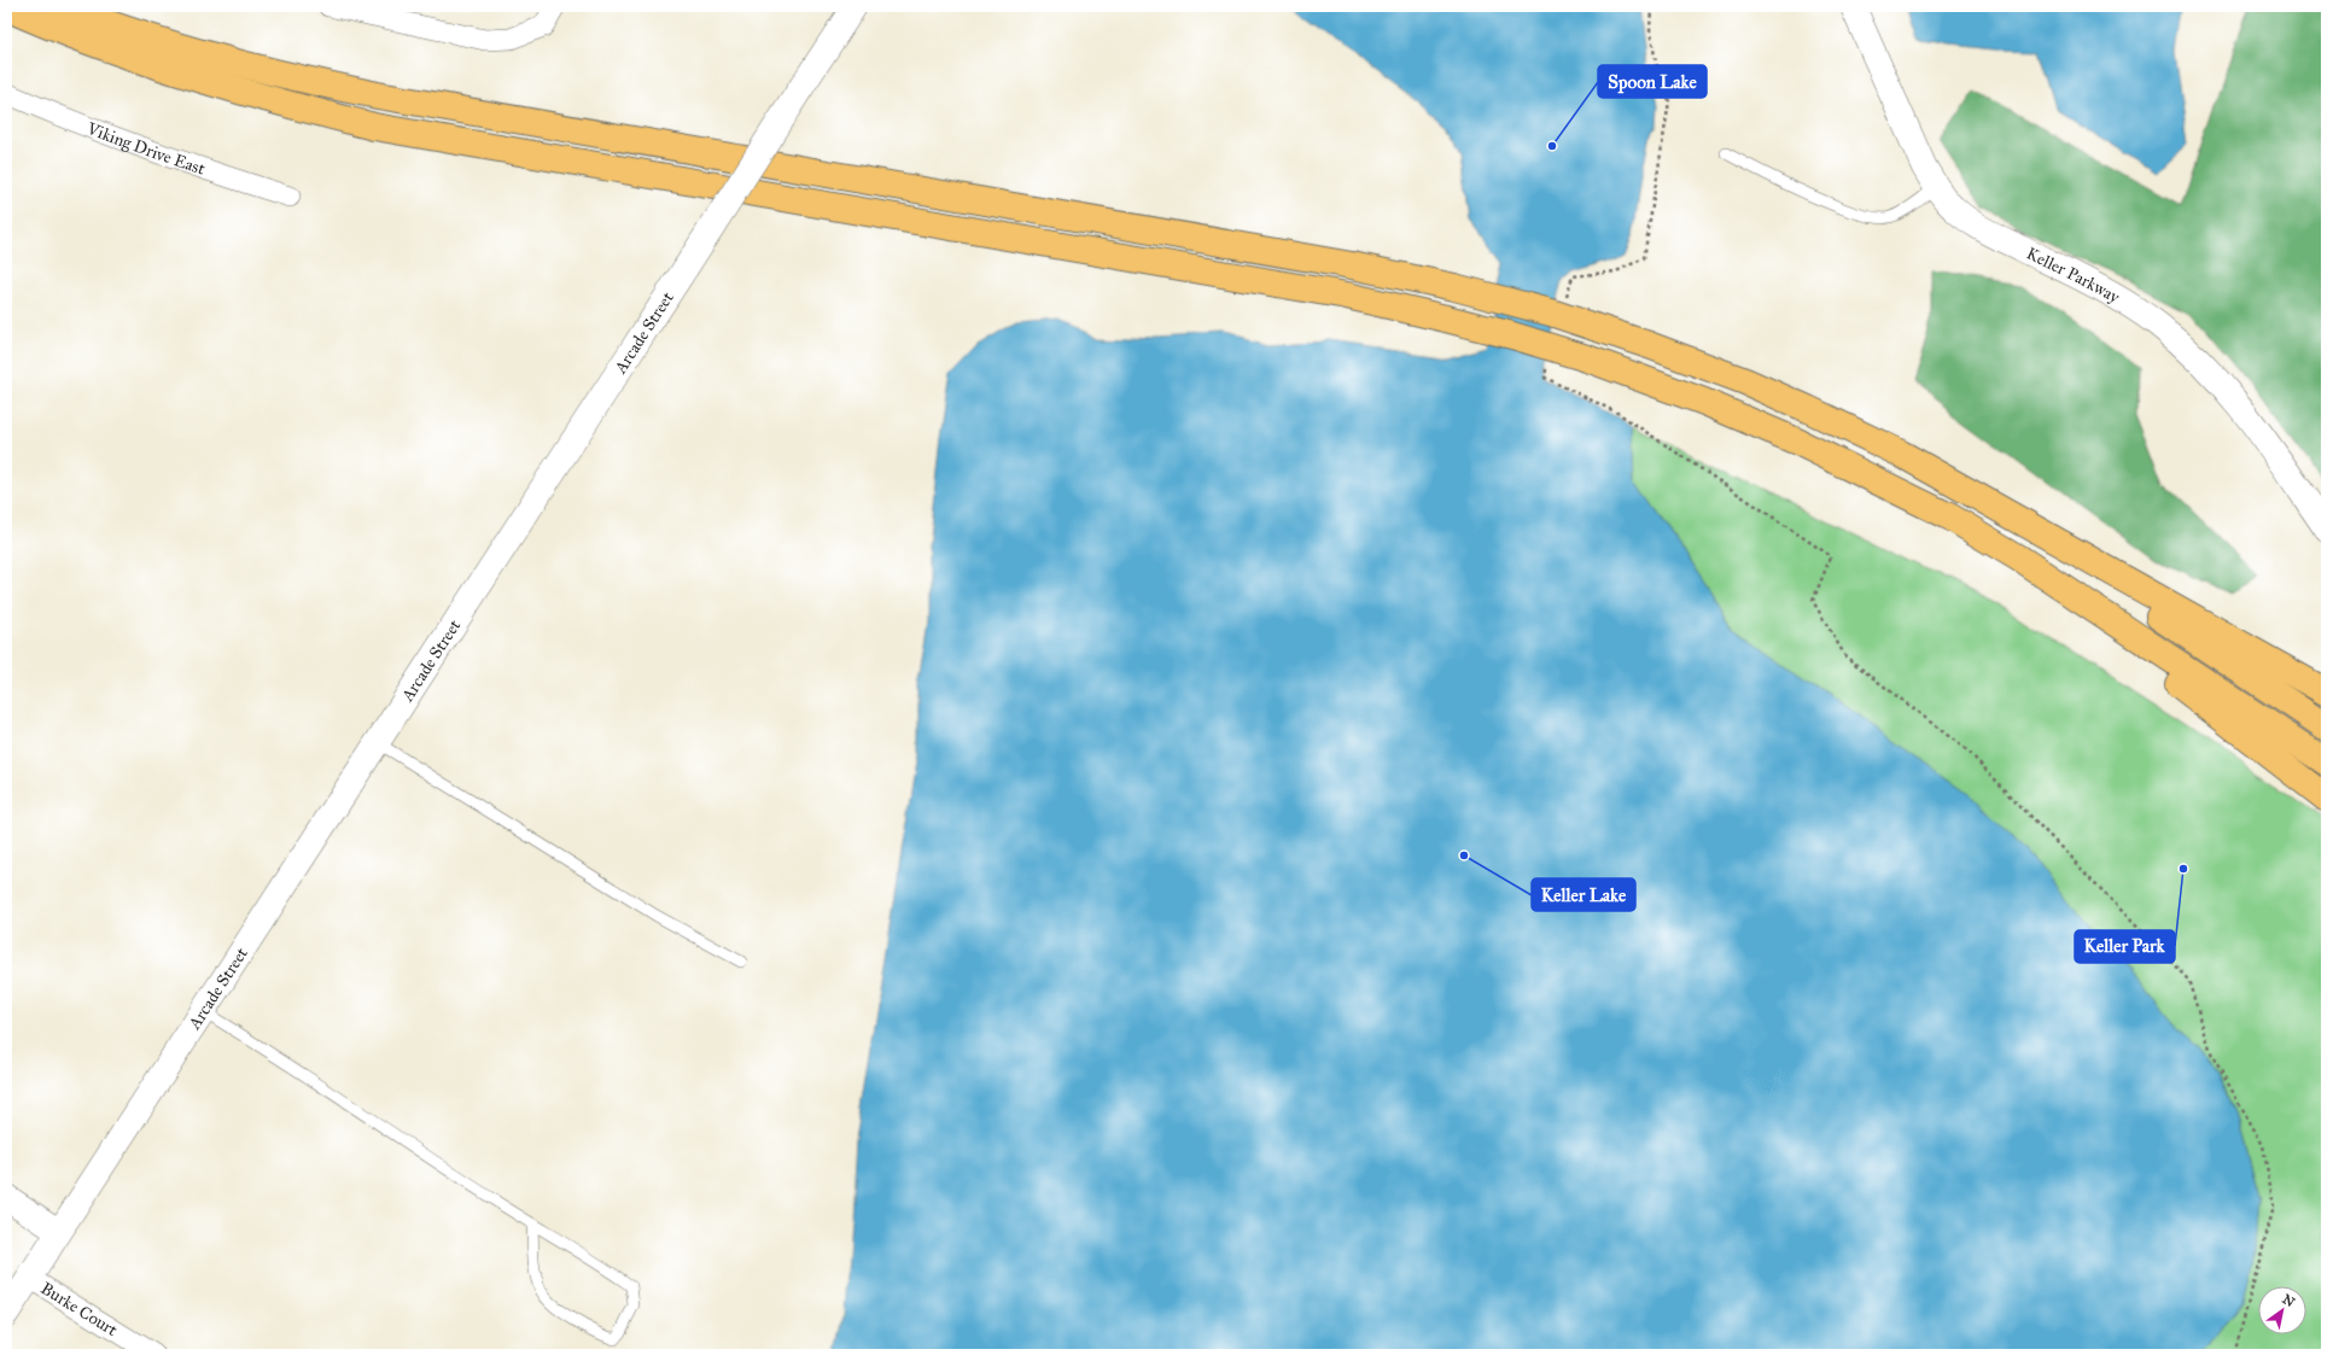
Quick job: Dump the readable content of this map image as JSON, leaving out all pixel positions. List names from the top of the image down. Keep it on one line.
{"streets":{"street":["Viking Drive East","Keller Parkway","Arcade Street","Burke Court"]},"crossings":[["Arcade Street","Burke Court"]],"places":["Spoon Lake","Keller Lake","Keller Park"],"north":"top right"}
